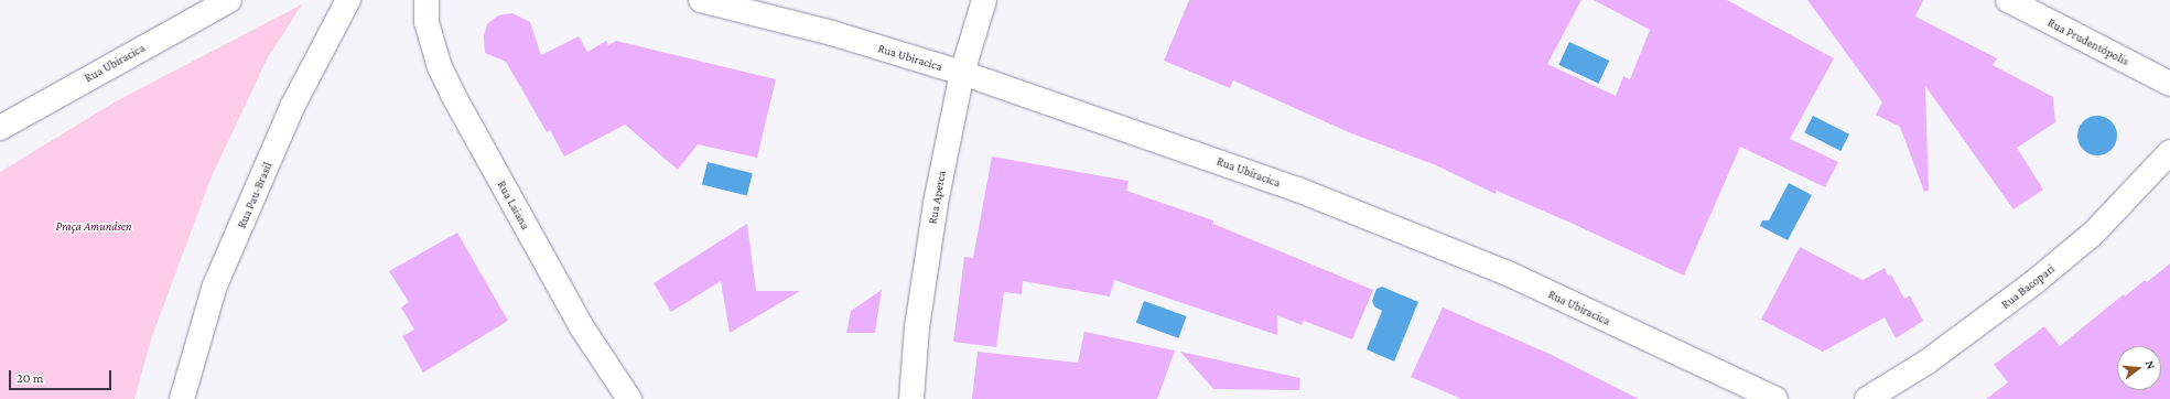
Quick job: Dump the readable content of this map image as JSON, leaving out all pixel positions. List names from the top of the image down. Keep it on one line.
{"streets":{"street":["Rua Prudentópolis","Rua Ubiracica","Rua Pau-Brasil","Rua Aperca","Rua Laiana","Rua Bacopari"]},"crossings":[["Rua Ubiracica","Rua Aperca"]],"parks":["Praça Amundsen"],"scale_bar":"20 m","north":"right"}
